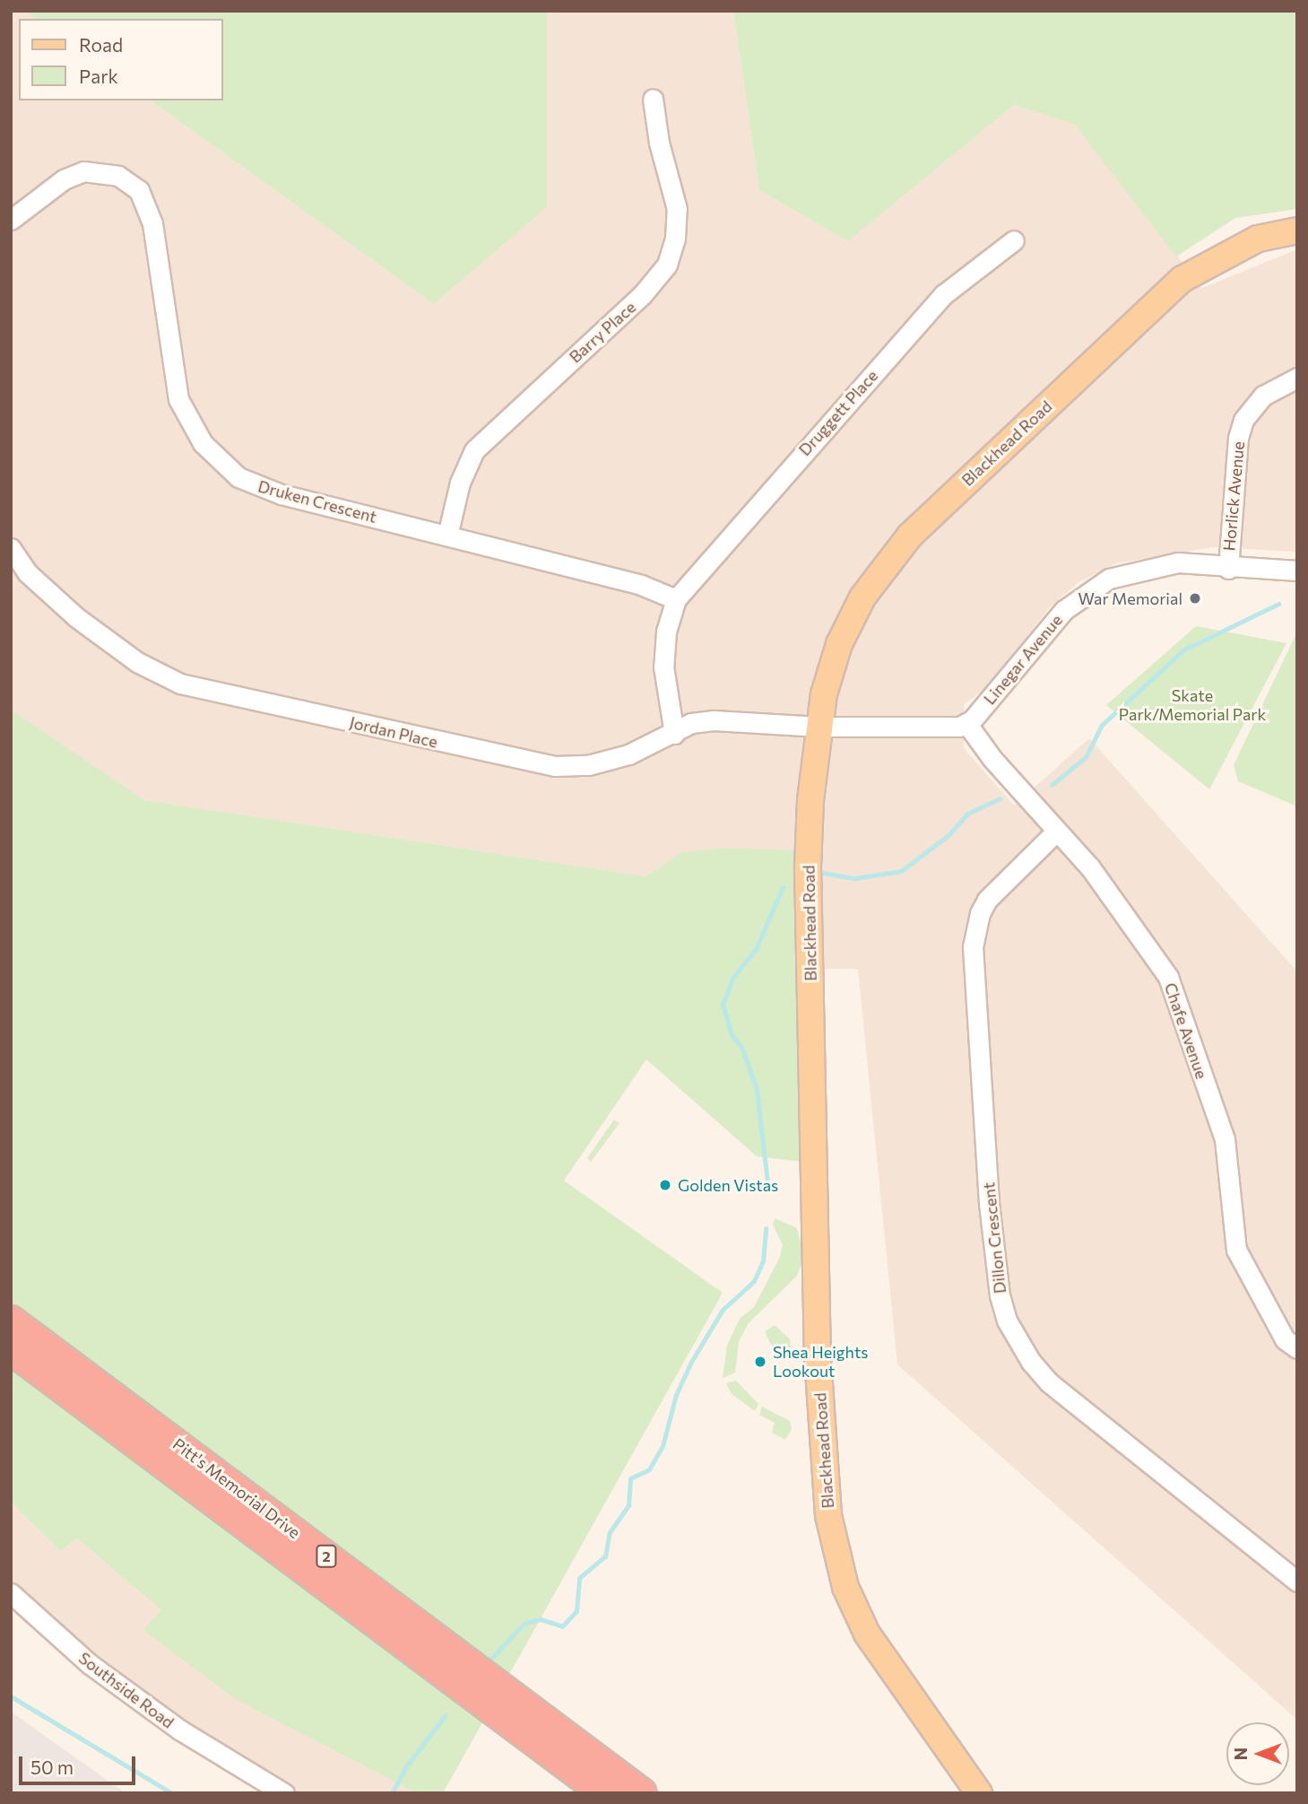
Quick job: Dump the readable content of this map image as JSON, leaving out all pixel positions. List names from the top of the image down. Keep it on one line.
{"streets":{"highway":["Pitt's Memorial Drive","2"],"main road":["Blackhead Road"],"street":["Barry Place","Druggett Place","Horlick Avenue","Druken Crescent","Linegar Avenue","Jordan Place","Chafe Avenue","Dillon Crescent","Southside Road"]},"crossings":[["Barry Place","Druken Crescent"],["Druggett Place","Druken Crescent"],["Blackhead Road","Jordan Place"],["Horlick Avenue","Linegar Avenue"],["Linegar Avenue","Chafe Avenue"],["Chafe Avenue","Dillon Crescent"]],"parks":["Skate Park/Memorial Park"],"places":["War Memorial","Golden Vistas","Shea Heights Lookout"],"legend":["Road","Park"],"scale_bar":"50 m","north":"left"}
